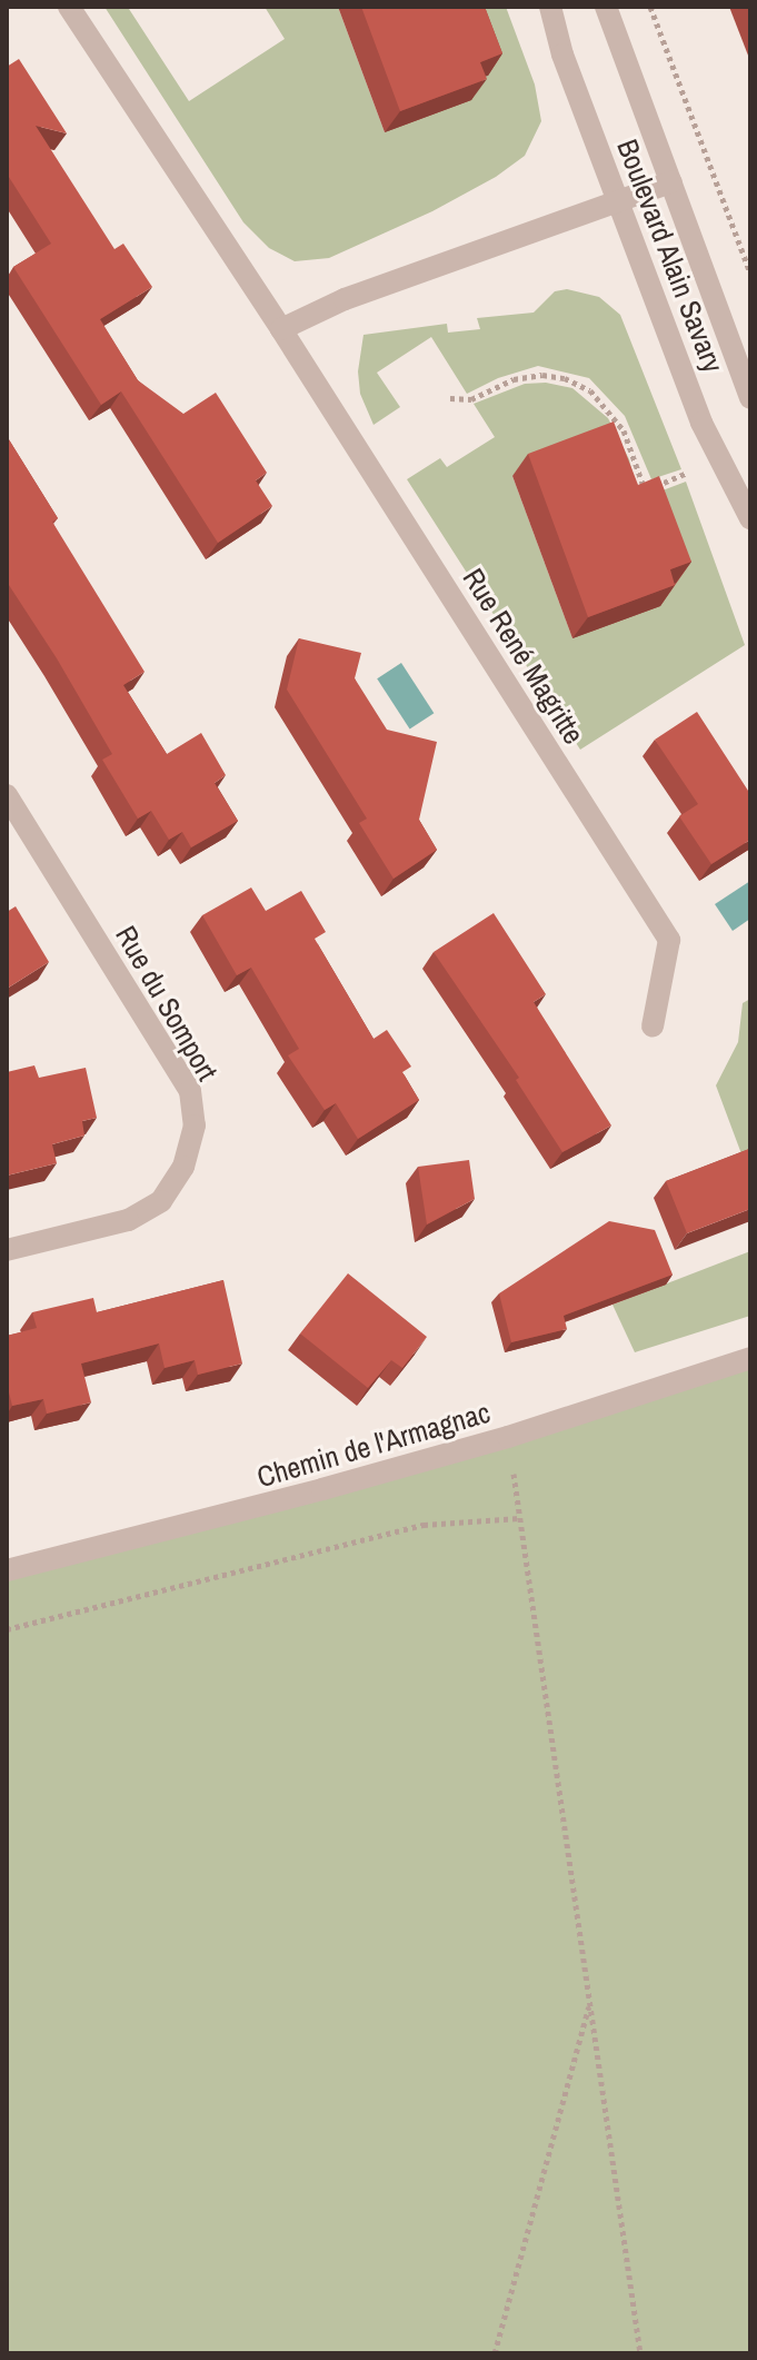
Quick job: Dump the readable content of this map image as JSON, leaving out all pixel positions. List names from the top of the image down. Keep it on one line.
{"streets":{"street":["Boulevard Alain Savary","Rue René Magritte","Rue du Somport","Chemin de l'Armagnac"]}}
